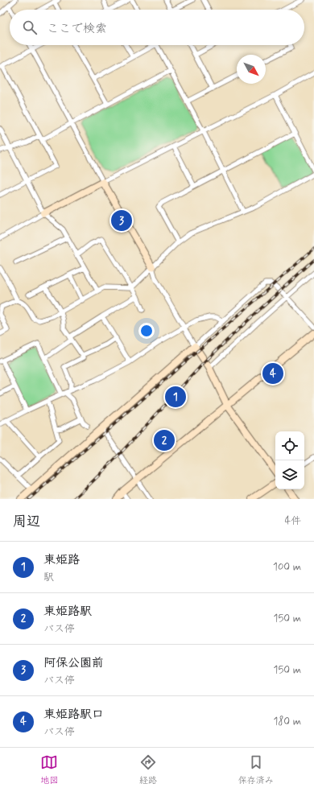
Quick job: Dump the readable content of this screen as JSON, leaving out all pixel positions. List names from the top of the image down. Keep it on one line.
{"north":"bottom right","page":{"search":"ここで検索","pins":["3","4","1","2"],"heading":["周辺","4件"],"list":[{"mark":"1","name":"東姫路","note":"駅","value":"100 m"},{"mark":"2","name":"東姫路駅","note":"バス停","value":"150 m"},{"mark":"3","name":"阿保公園前","note":"バス停","value":"150 m"},{"mark":"4","name":"東姫路駅口","note":"バス停","value":"180 m"}],"nav":["地図","経路","保存済み"]}}
